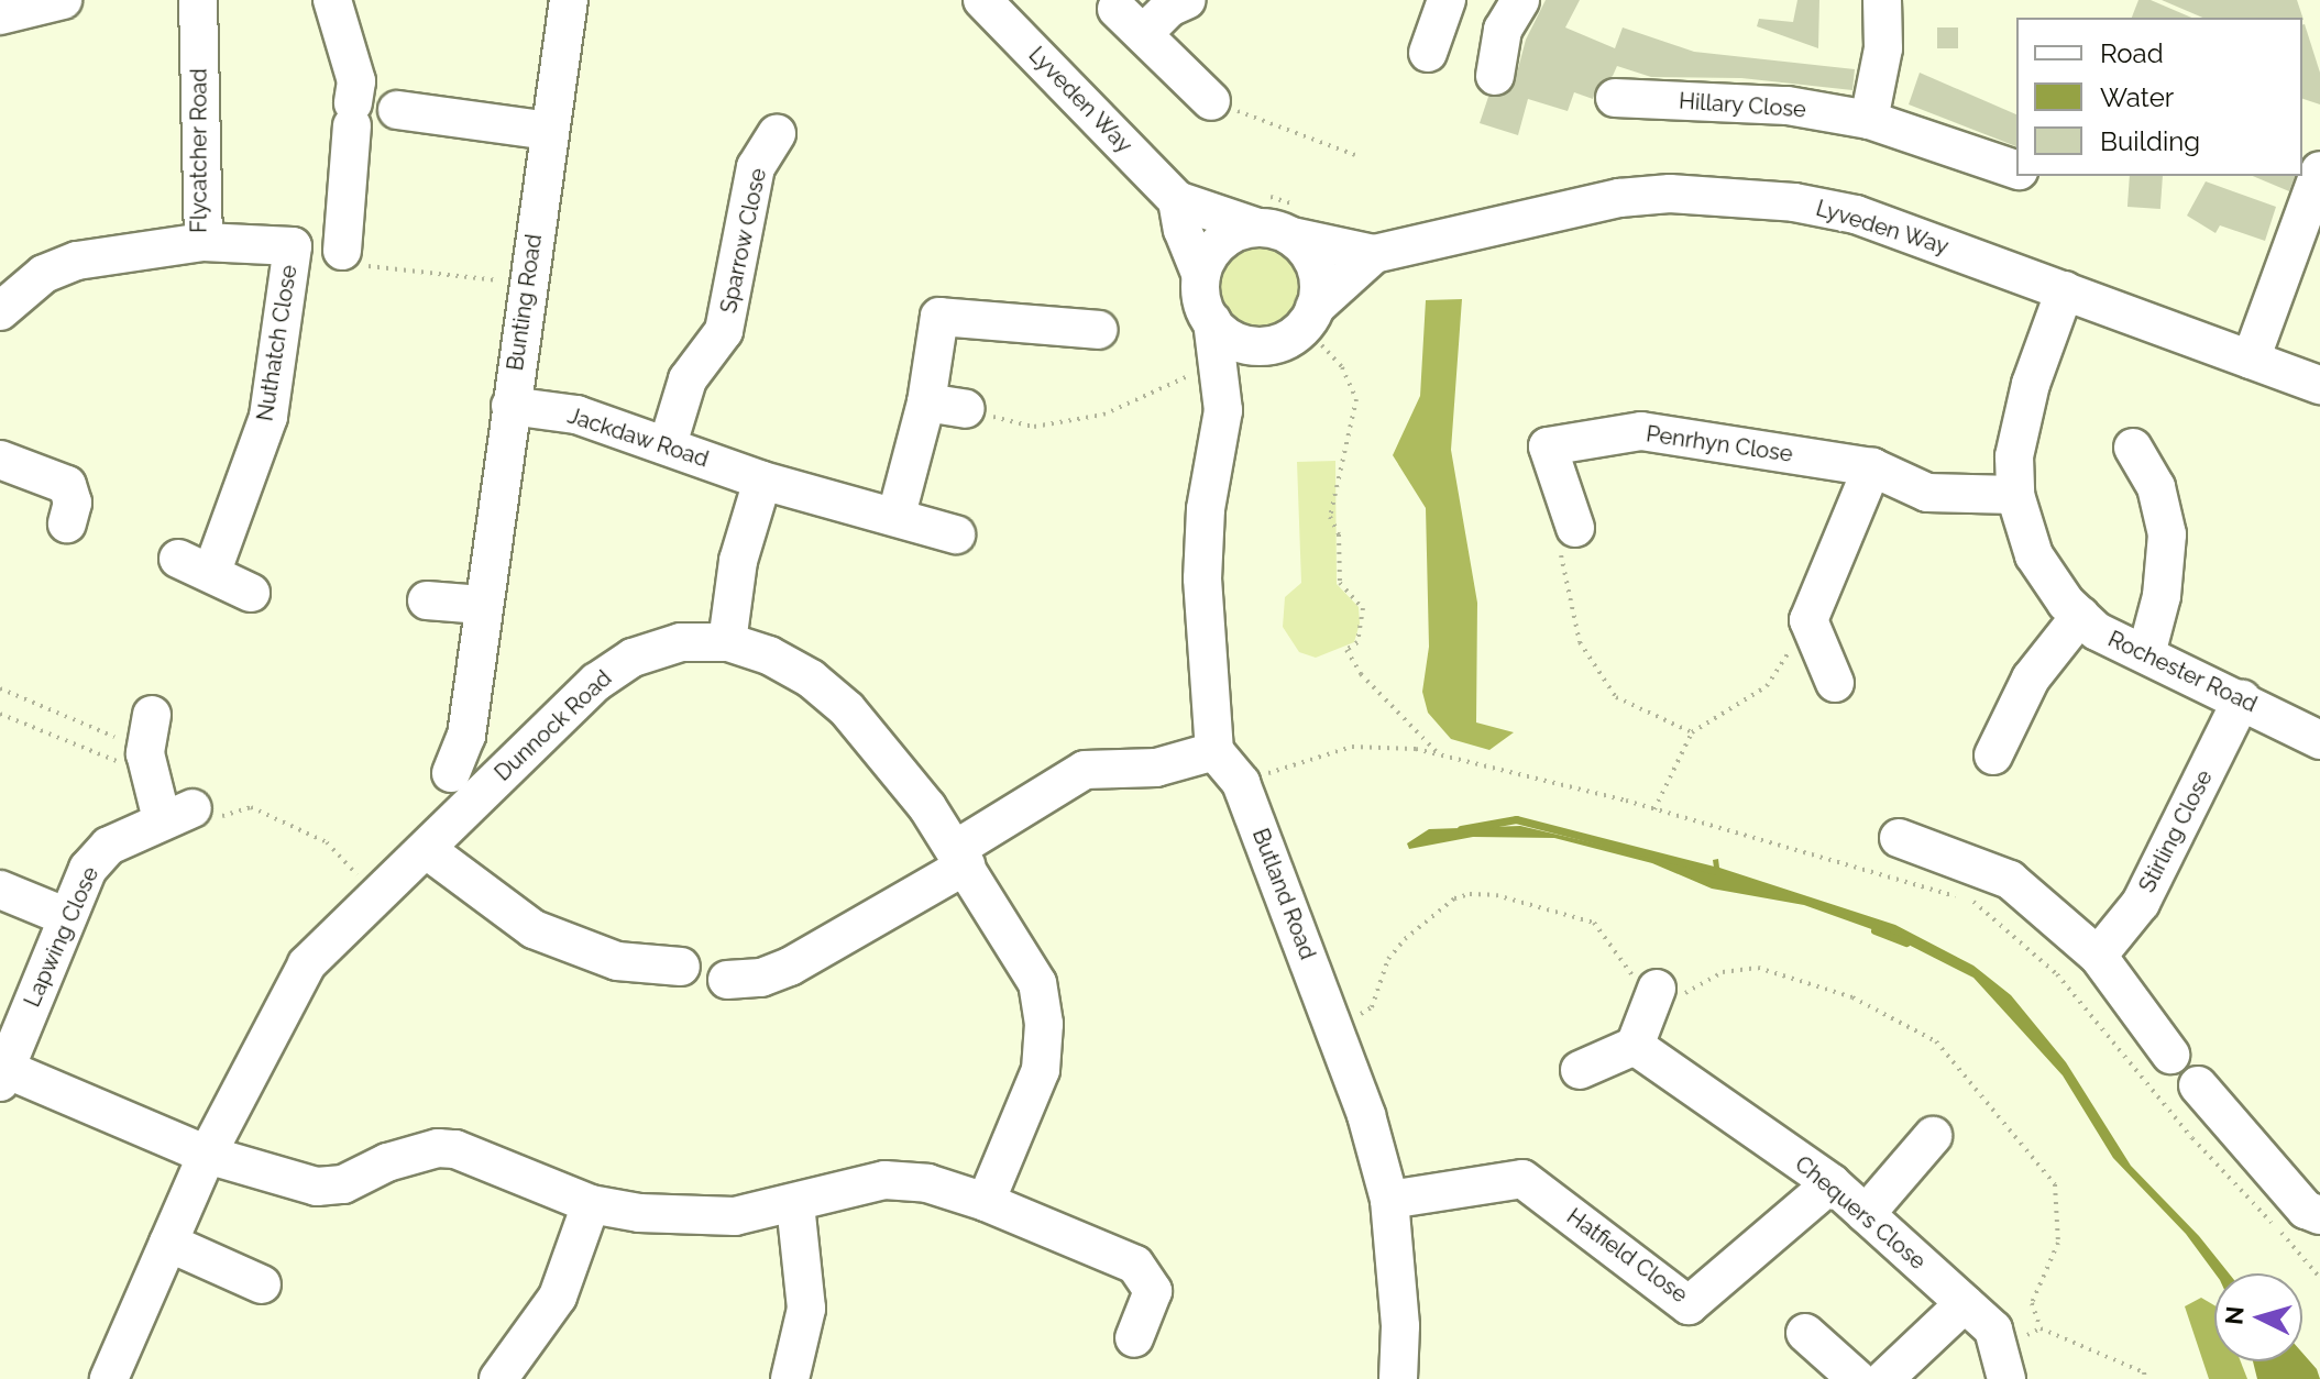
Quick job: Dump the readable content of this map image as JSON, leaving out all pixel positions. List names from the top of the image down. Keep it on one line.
{"streets":{"street":["Lyveden Way","Hillary Close","Flycatcher Road","Sparrow Close","Bunting Road","Nuthatch Close","Jackdaw Road","Penrhyn Close","Rochester Road","Dunnock Road","Stirling Close","Butland Road","Lapwing Close","Chequers Close","Hatfield Close"]},"crossings":[["Lyveden Way","Rochester Road"],["Flycatcher Road","Nuthatch Close"],["Sparrow Close","Jackdaw Road"],["Bunting Road","Jackdaw Road"],["Penrhyn Close","Rochester Road"],["Rochester Road","Stirling Close"],["Dunnock Road","Lapwing Close"],["Butland Road","Hatfield Close"],["Chequers Close","Hatfield Close"]],"legend":["Road","Water","Building"],"north":"left"}
